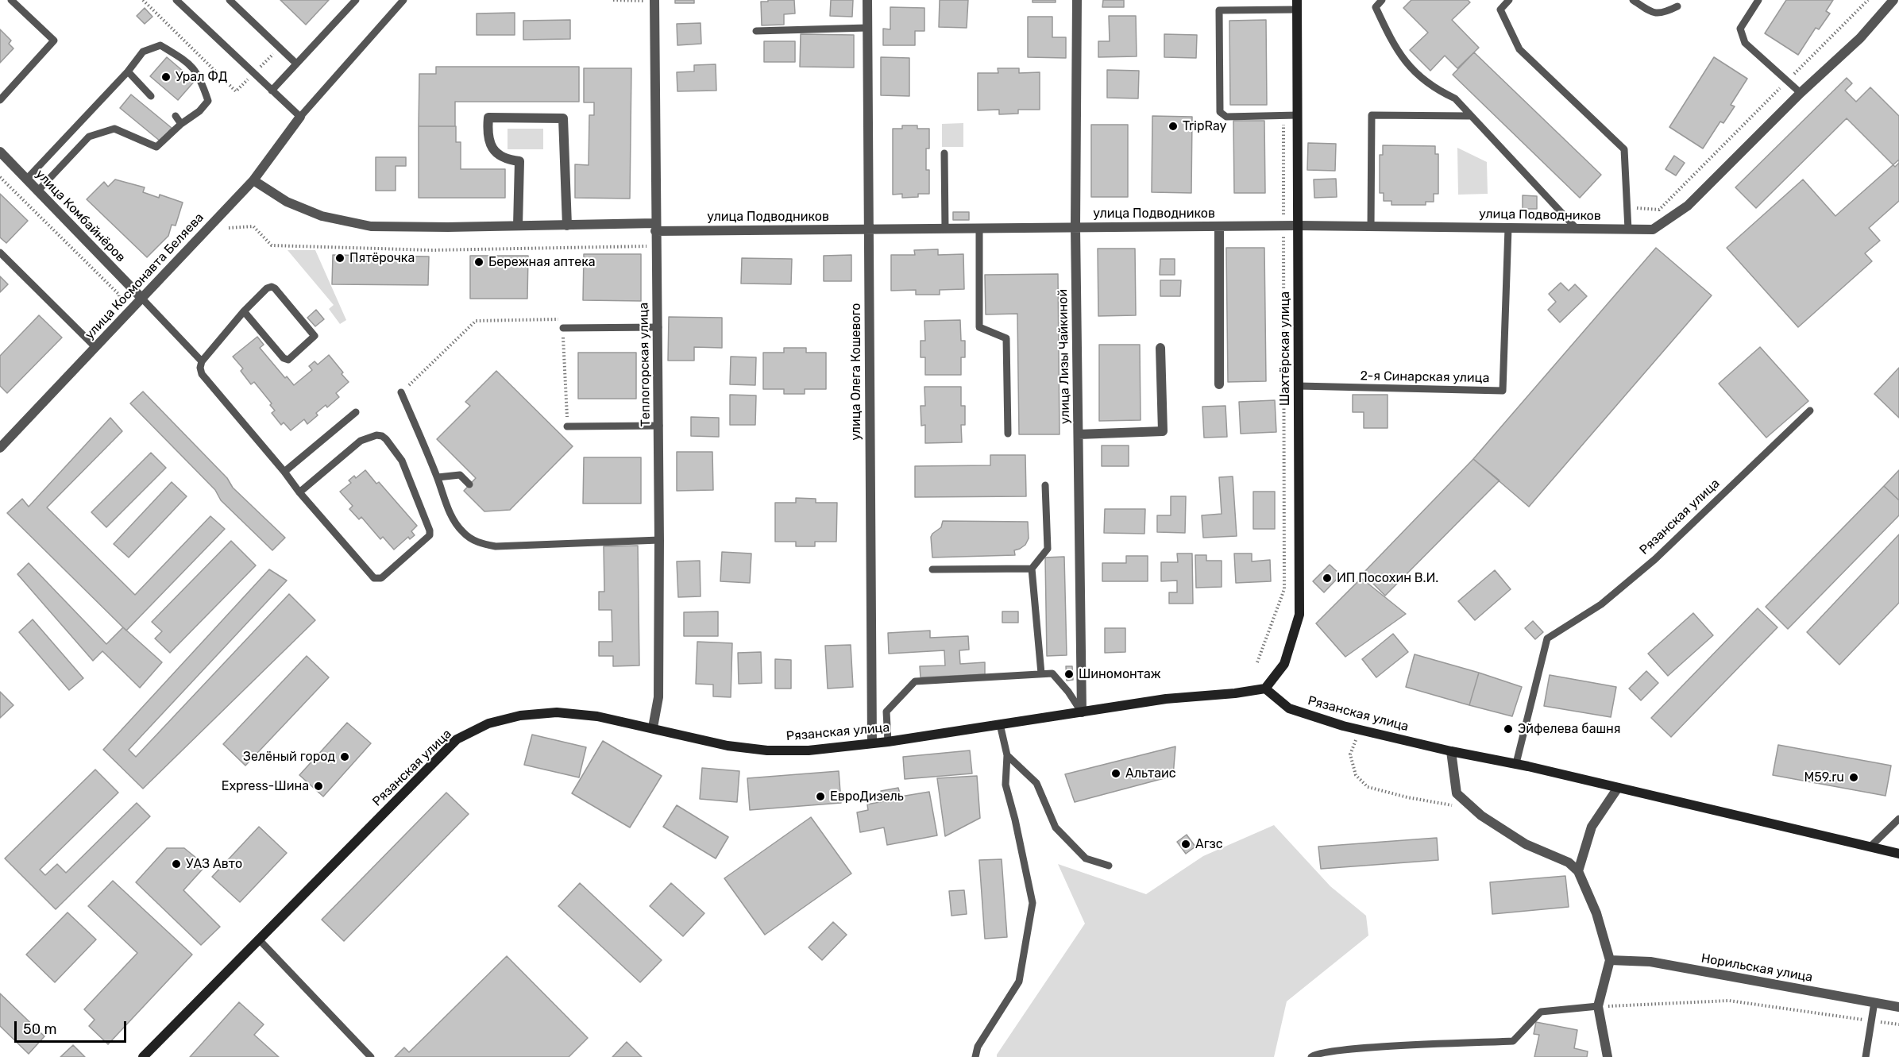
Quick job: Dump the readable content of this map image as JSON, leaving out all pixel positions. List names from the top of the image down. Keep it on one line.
{"streets":{"main road":["Шахтёрская улица","Рязанская улица"],"street":["улица Подводников","улица Комбайнёров","улица Космонавта Беляева","улица Лизы Чайкиной","Теплогорская улица","улица Олега Кошевого","Норильская улица"],"lane":["2-я Синарская улица"]},"crossings":[["улица Подводников","улица Космонавта Беляева"],["улица Подводников","Шахтёрская улица"],["улица Подводников","улица Лизы Чайкиной"],["улица Подводников","Теплогорская улица"],["улица Подводников","улица Олега Кошевого"],["улица Подводников","2-я Синарская улица"],["улица Комбайнёров","улица Космонавта Беляева"],["Шахтёрская улица","2-я Синарская улица"],["Шахтёрская улица","Рязанская улица"],["улица Лизы Чайкиной","Рязанская улица"],["Теплогорская улица","Рязанская улица"],["улица Олега Кошевого","Рязанская улица"]],"places":["Урал ФД","TripRay","Пятёрочка","Бережная аптека","ИП Посохин В.И.","Шиномонтаж","Эйфелева башня","Зелёный город","Альтаис","M59.ru","Express-Шина","ЕвроДизель","Агзс","УАЗ Авто"],"scale_bar":"50 m"}
